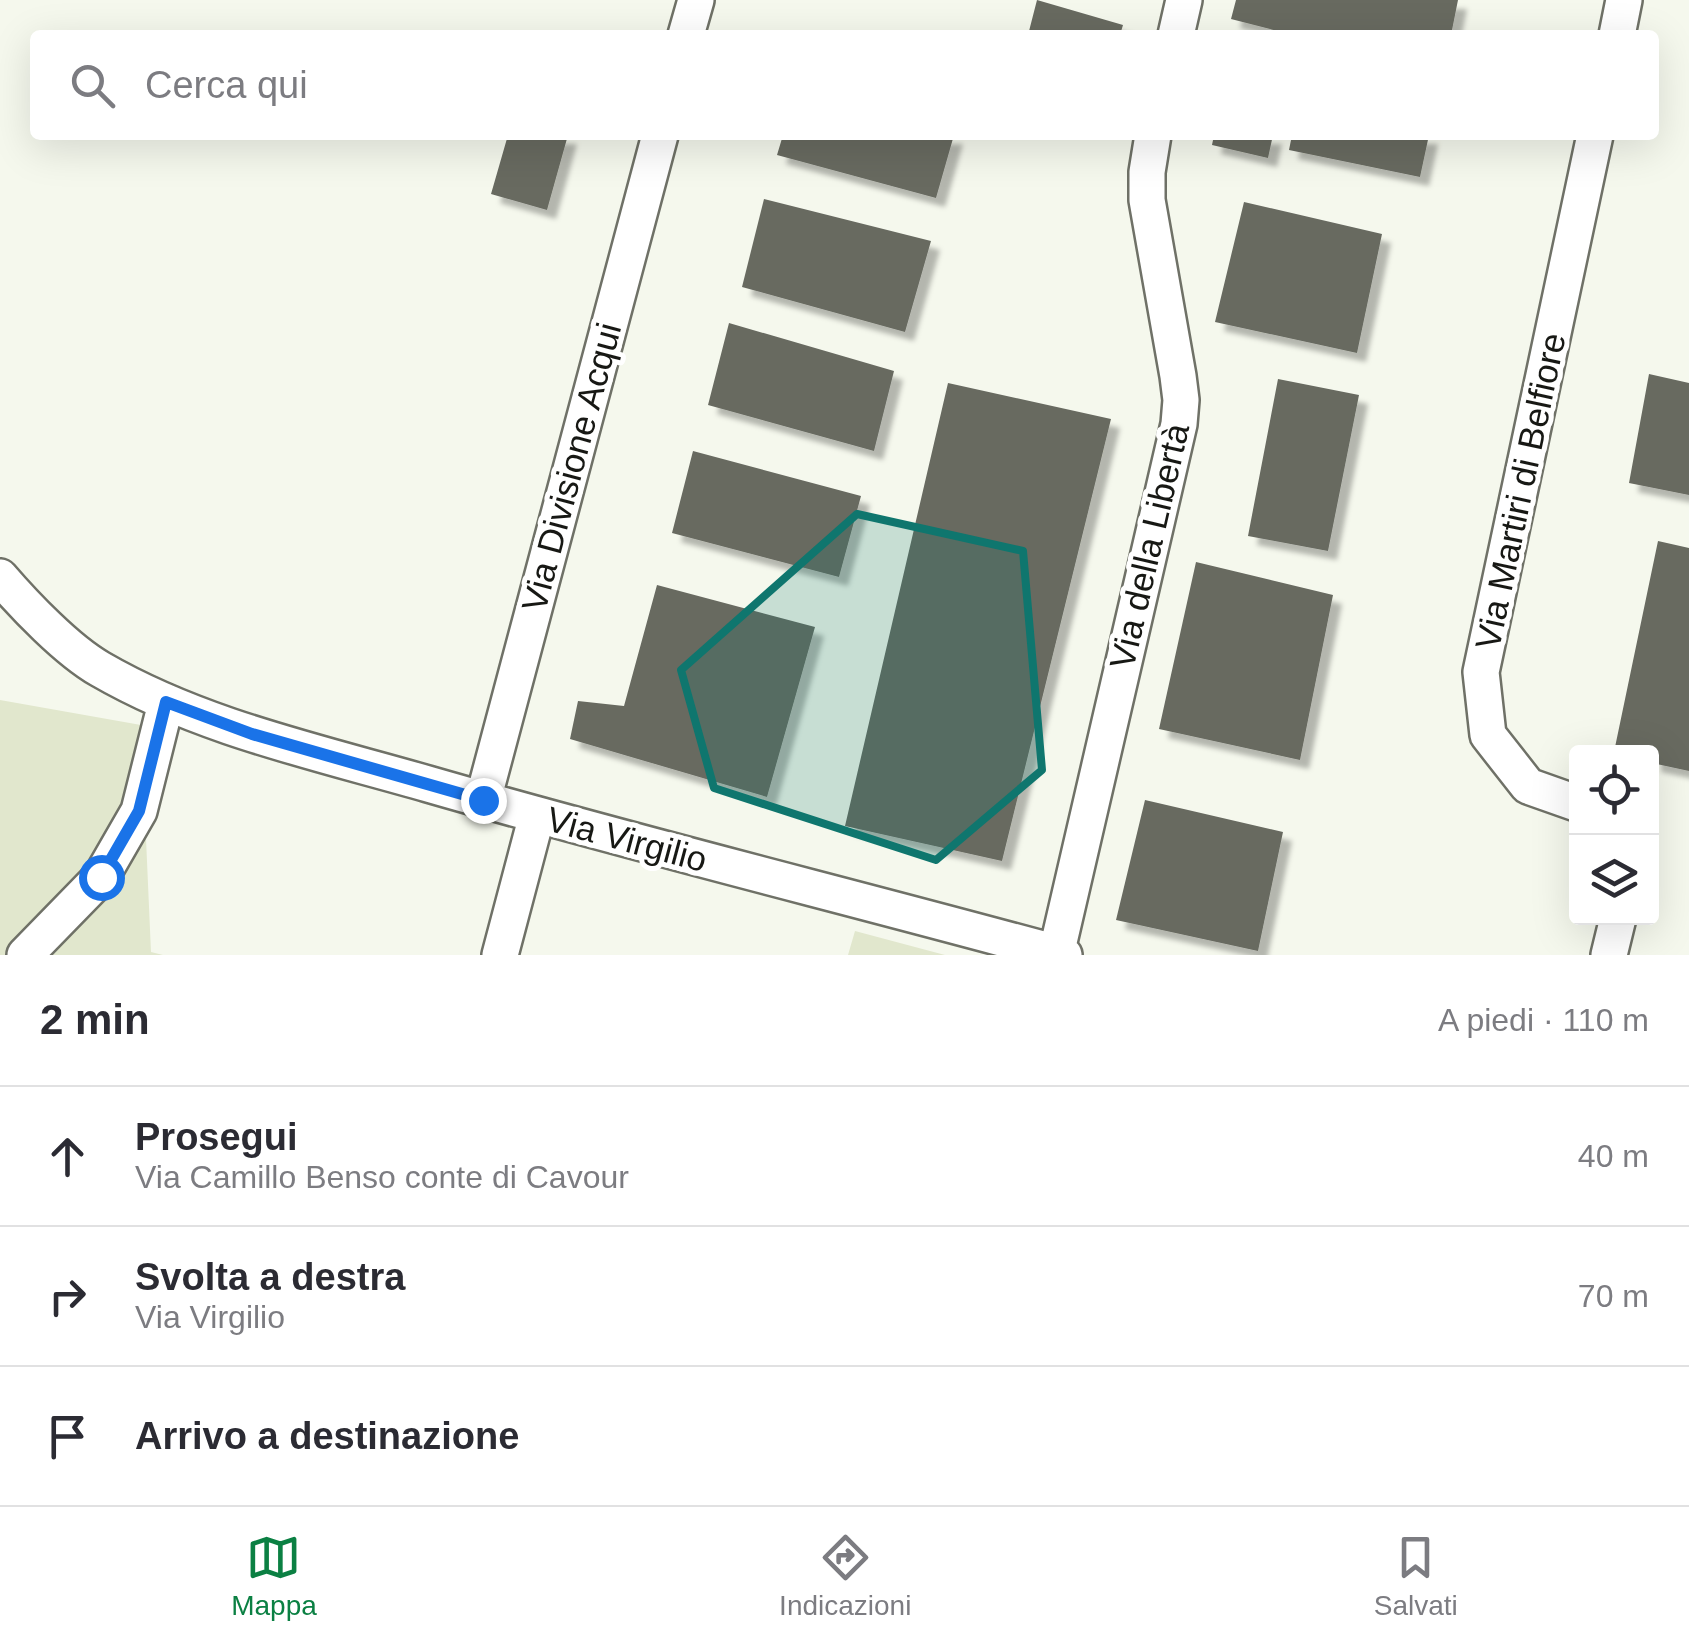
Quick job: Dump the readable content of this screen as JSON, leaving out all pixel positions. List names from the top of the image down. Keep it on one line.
{"streets":{"street":["Via Divisione Acqui","Via Martiri di Belfiore","Via della Libertà","Via Virgilio"]},"crossings":[["Via Divisione Acqui","Via Virgilio"],["Via della Libertà","Via Virgilio"]],"page":{"search":"Cerca qui","heading":["2 min","A piedi · 110 m"],"list":[["Prosegui","Via Camillo Benso conte di Cavour","40 m"],["Svolta a destra","Via Virgilio","70 m"],"Arrivo a destinazione"],"nav":["Mappa","Indicazioni","Salvati"]}}
